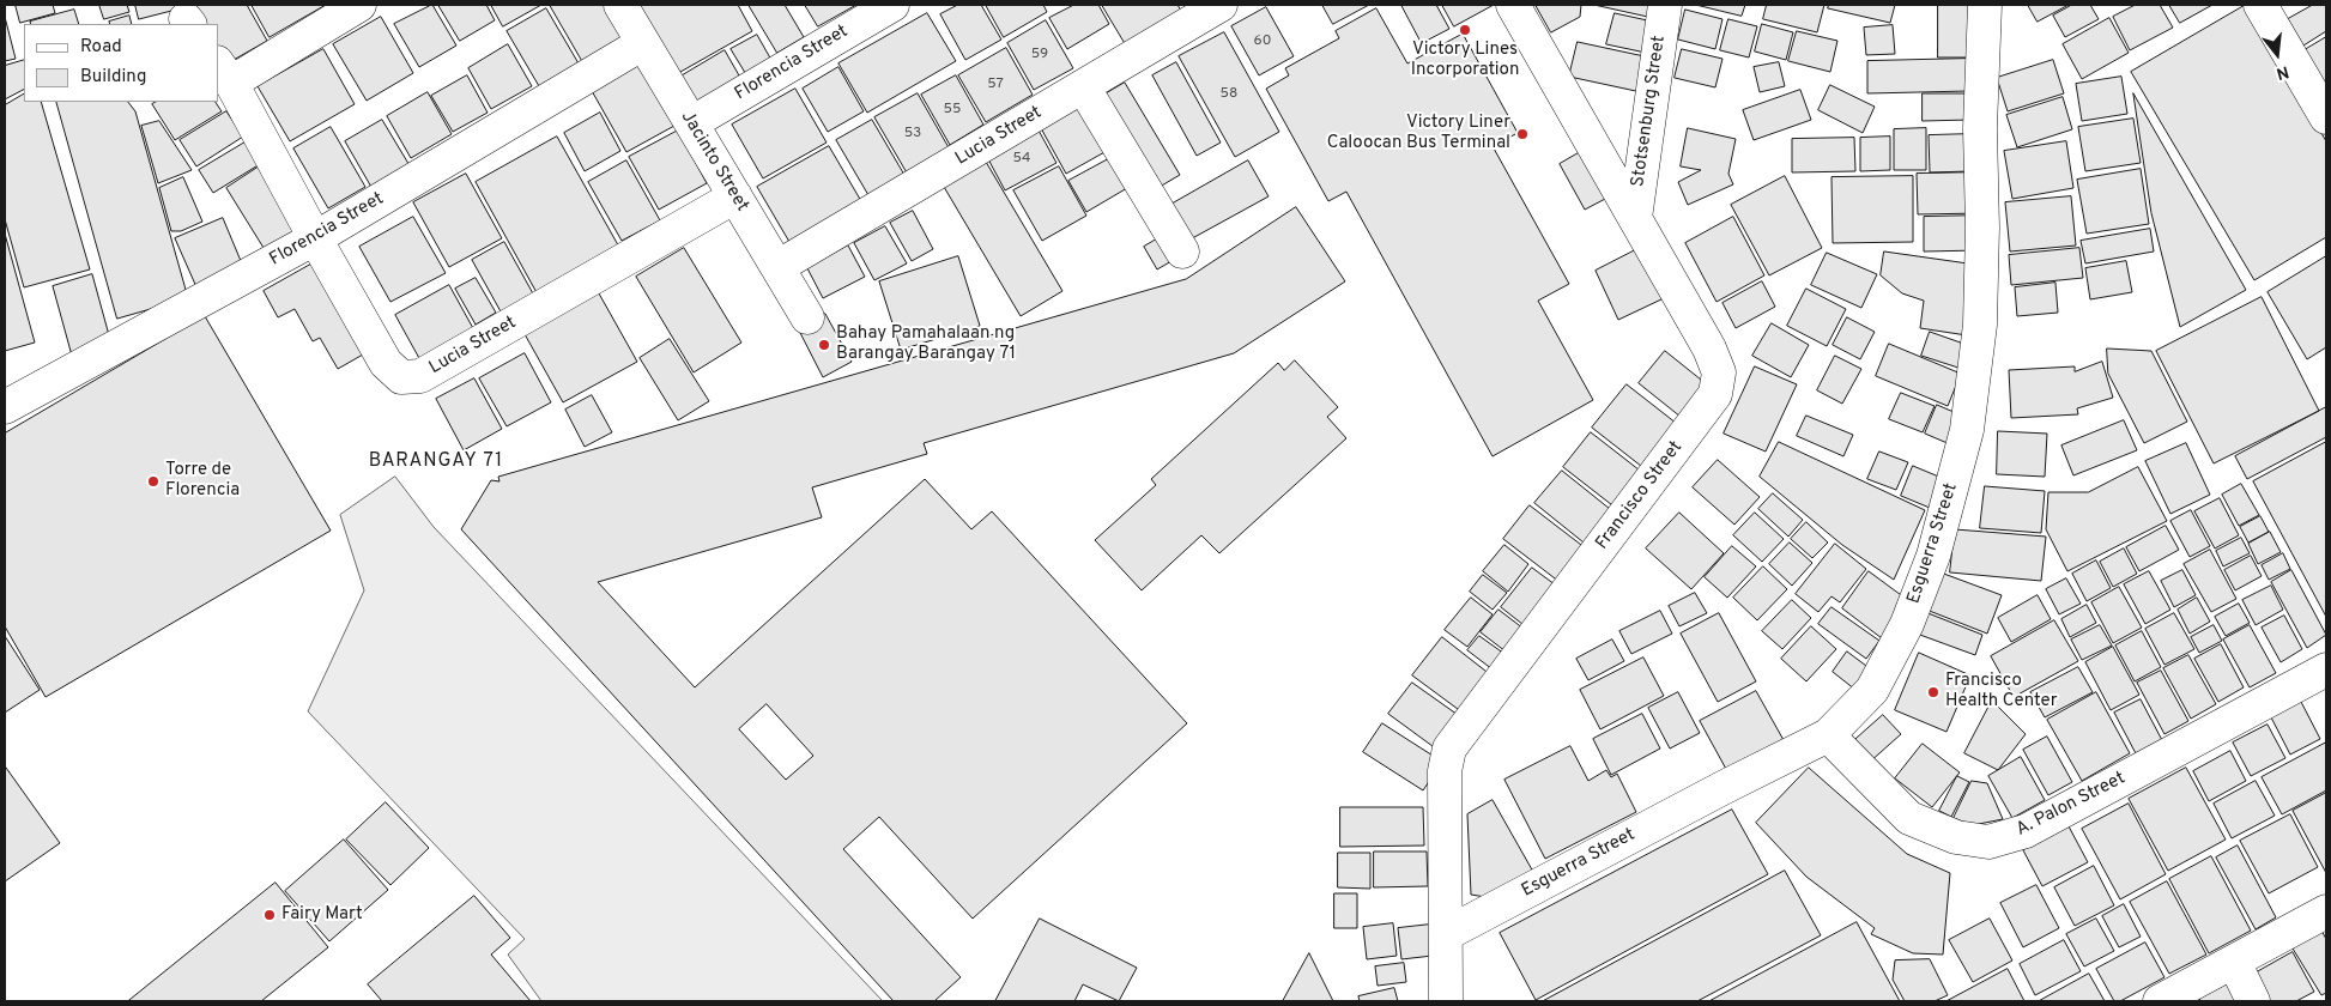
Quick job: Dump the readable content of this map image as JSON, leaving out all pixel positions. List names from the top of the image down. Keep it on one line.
{"streets":{"street":["Florencia Street","Stotsenburg Street","Lucia Street","Jacinto Street","Francisco Street","Esguerra Street","A. Palon Street"]},"crossings":[["Florencia Street","Lucia Street"],["Florencia Street","Jacinto Street"],["Stotsenburg Street","Francisco Street"],["Lucia Street","Jacinto Street"],["Francisco Street","Esguerra Street"],["Esguerra Street","A. Palon Street"]],"districts":["BARANGAY 71"],"places":["Victory Lines Incorporation","Victory Liner Caloocan Bus Terminal","Bahay Pamahalaan ng Barangay Barangay 71","Torre de Florencia","Francisco Health Center","Fairy Mart"],"house_numbers":["60","59","57","58","55","53","54"],"legend":["Road","Building"],"north":"bottom"}
